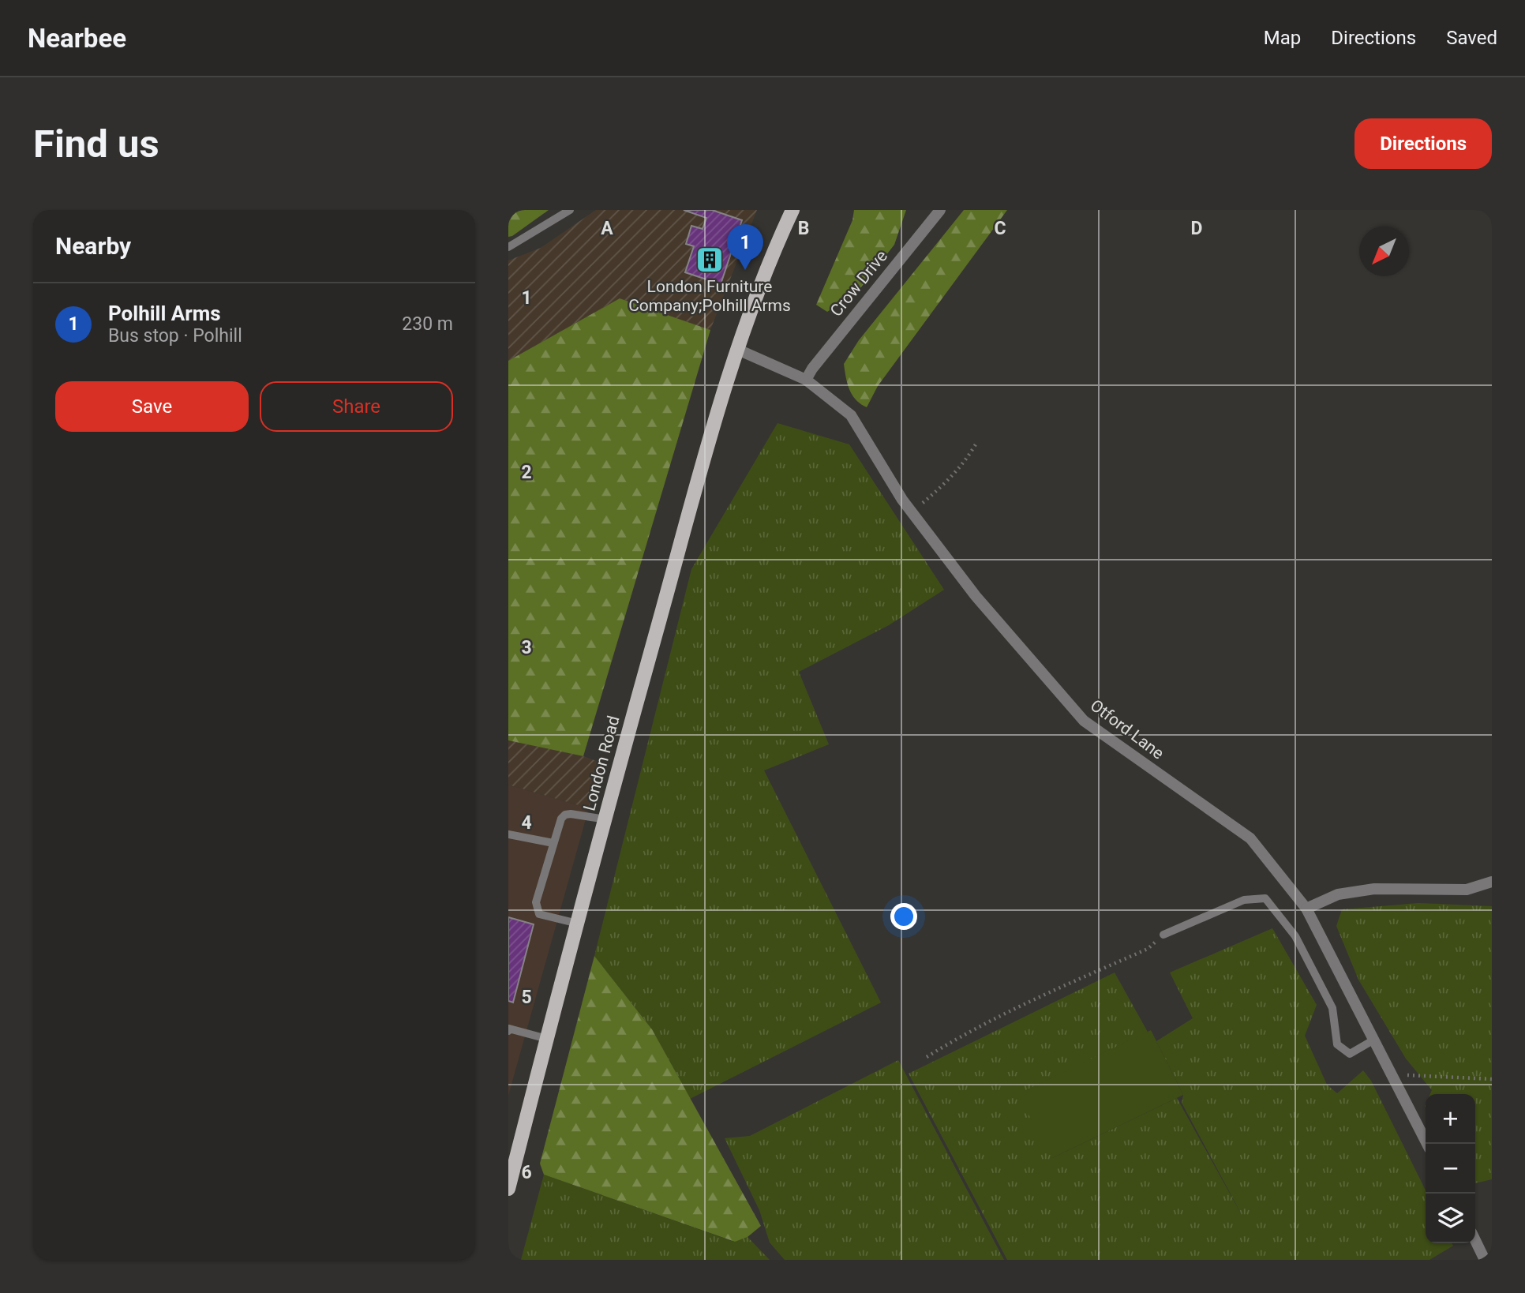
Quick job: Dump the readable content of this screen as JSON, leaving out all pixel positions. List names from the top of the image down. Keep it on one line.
{"streets":{"main road":["London Road"],"street":["Crow Drive","Otford Lane"]},"crossings":[["Crow Drive","Otford Lane"],["Otford Lane","London Road"]],"places":{"building":["London Furniture Company;Polhill Arms"]},"north":"bottom left","page":{"header":"Nearbee","nav":["Map","Directions","Saved"],"buttons":["Directions",["Save","Share"]],"title":"Find us","heading":"Nearby","pins":"1","list":[{"mark":"1","name":"Polhill Arms","note":"Bus stop · Polhill","value":"230 m"}],"map_buttons":["+","−"]},"grid":{"columns":["A","B","C","D"],"rows":["1","2","3","4","5","6"]}}
